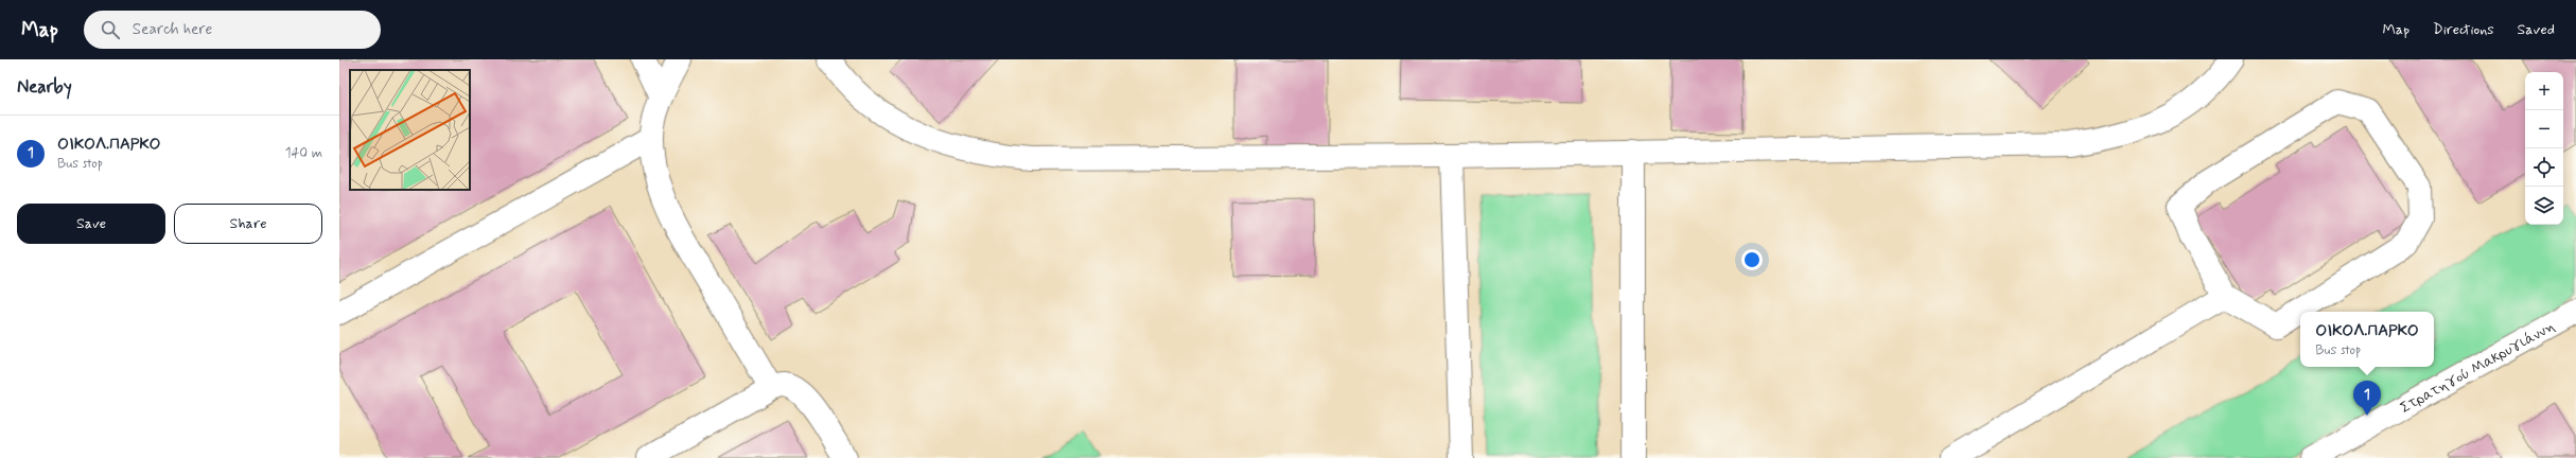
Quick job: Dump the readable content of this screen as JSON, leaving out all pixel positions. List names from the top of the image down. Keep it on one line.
{"streets":{"street":["Στρατηγού Μακρυγιάννη"]},"page":{"header":"Map","search":"Search here","nav":["Map","Directions","Saved"],"heading":"Nearby","map_buttons":["+","−"],"list":[{"mark":"1","name":"ΟΙΚΟΛ.ΠΑΡΚΟ","note":"Bus stop","value":"140 m"}],"buttons":["Save","Share"],"popup":["ΟΙΚΟΛ.ΠΑΡΚΟ","Bus stop"],"pins":"1"}}
